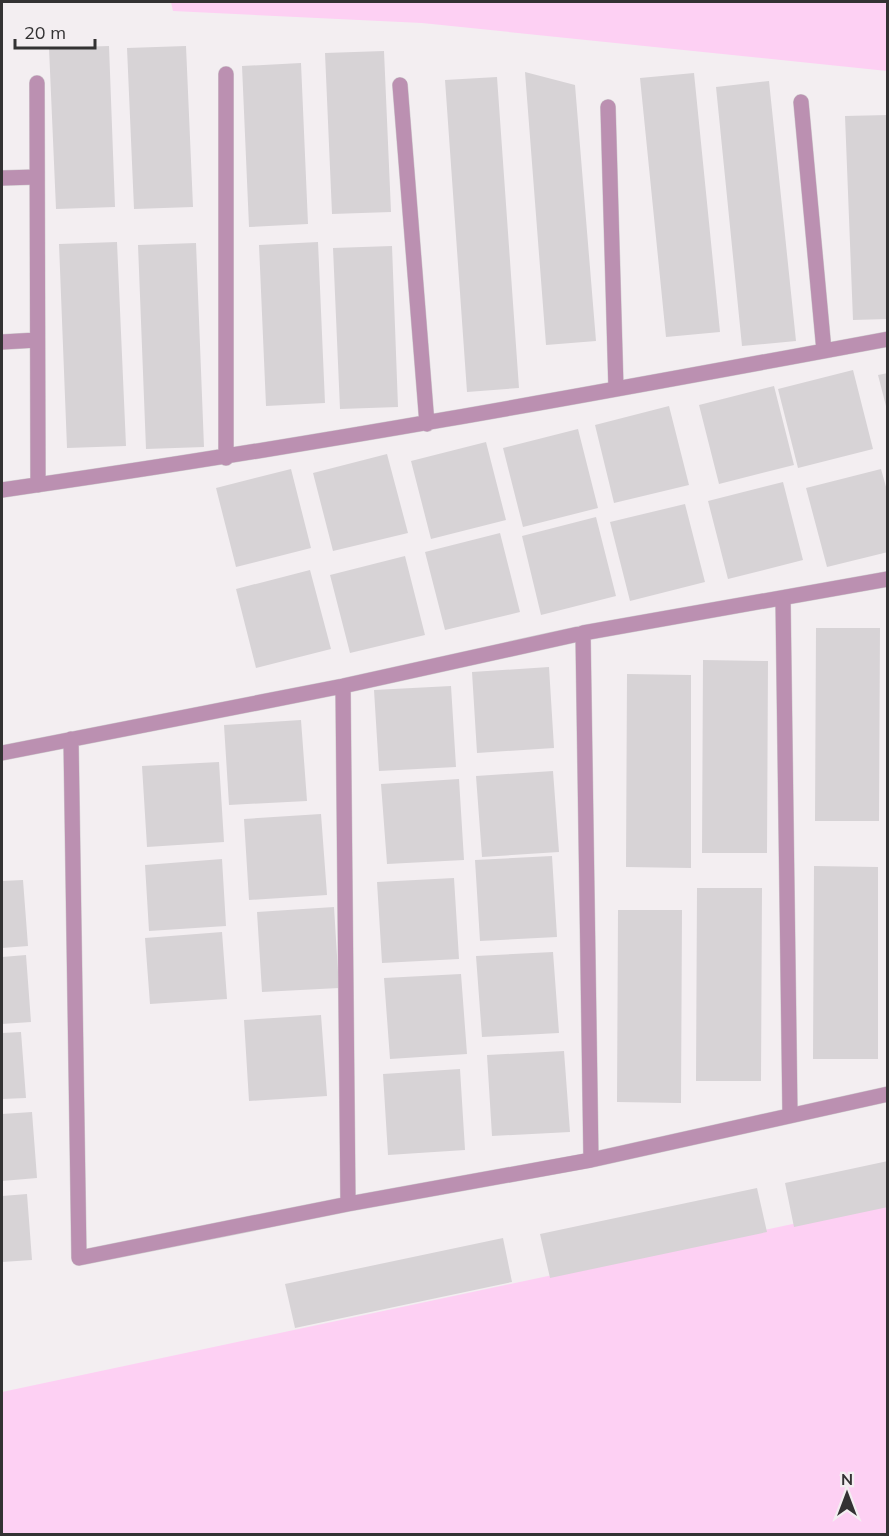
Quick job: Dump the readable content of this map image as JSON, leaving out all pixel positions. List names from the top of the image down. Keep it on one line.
{"scale_bar":"20 m","north":"top"}
